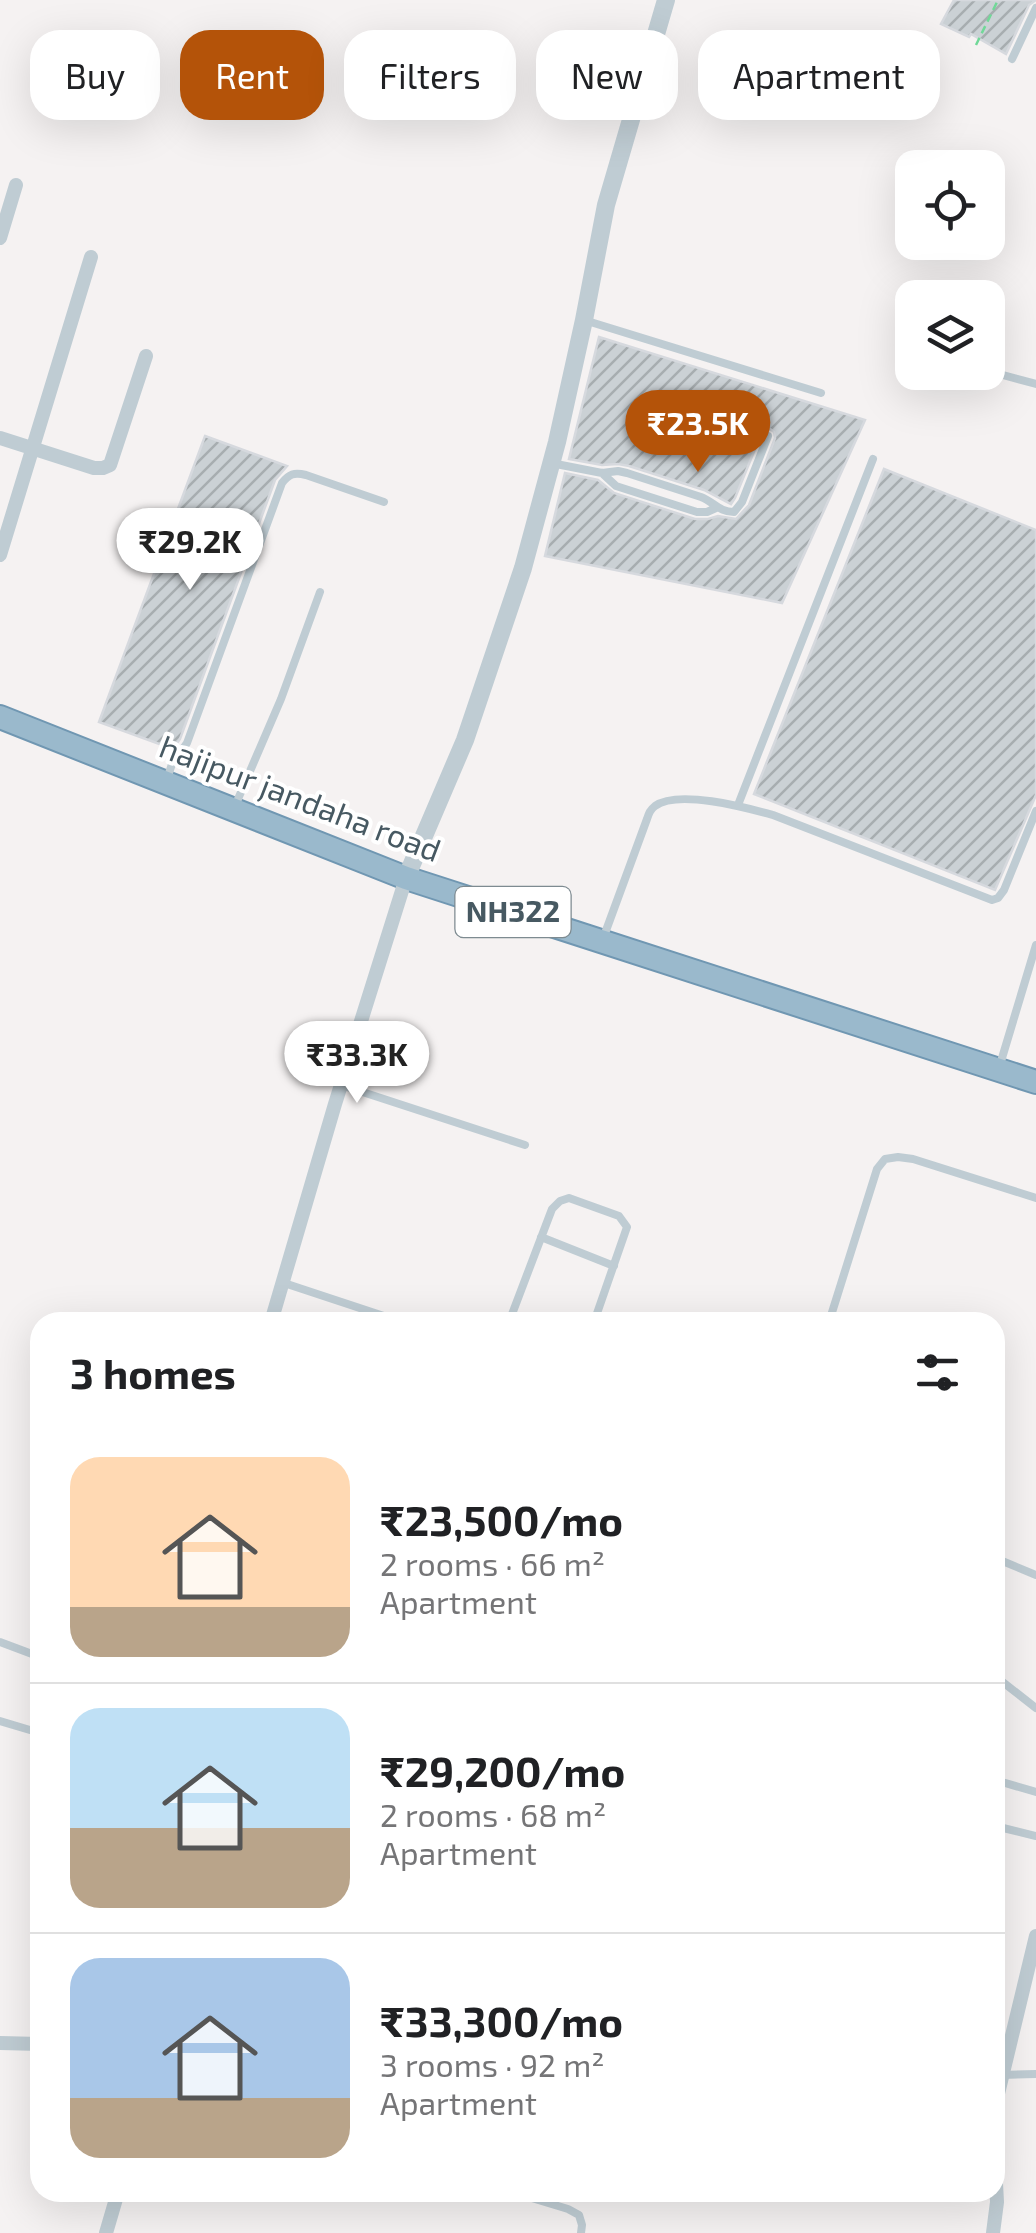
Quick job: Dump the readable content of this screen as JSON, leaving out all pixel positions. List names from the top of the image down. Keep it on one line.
{"streets":{"highway":["hajipur jandaha road","NH322"]},"page":{"chip":["Buy","Rent","Filters","New","Apartment"],"price":["₹23.5K","₹29.2K","₹33.3K"],"heading":"3 homes","list":[{"name":"₹23,500/mo","note":"2 rooms · 66 m² · Apartment"},{"name":"₹29,200/mo","note":"2 rooms · 68 m² · Apartment"},{"name":"₹33,300/mo","note":"3 rooms · 92 m² · Apartment"}]}}
